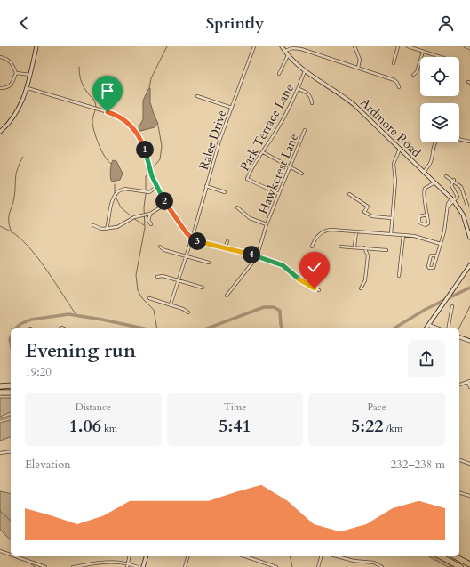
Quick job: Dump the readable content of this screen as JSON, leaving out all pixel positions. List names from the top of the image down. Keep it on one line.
{"streets":{"street":["Park Terrace Lane","Ardmore Road","Ralee Drive","Hawkcrest Lane"]},"crossings":[["Park Terrace Lane","Ardmore Road"],["Park Terrace Lane","Hawkcrest Lane"]],"page":{"header":"Sprintly","pins":["1","2","3","4"],"heading":["Evening run","19:20"],"stats":[["Distance","1.06 km"],["Time","5:41"],["Pace","5:22 /km"]],"chart":["Elevation","232–238 m"]}}
